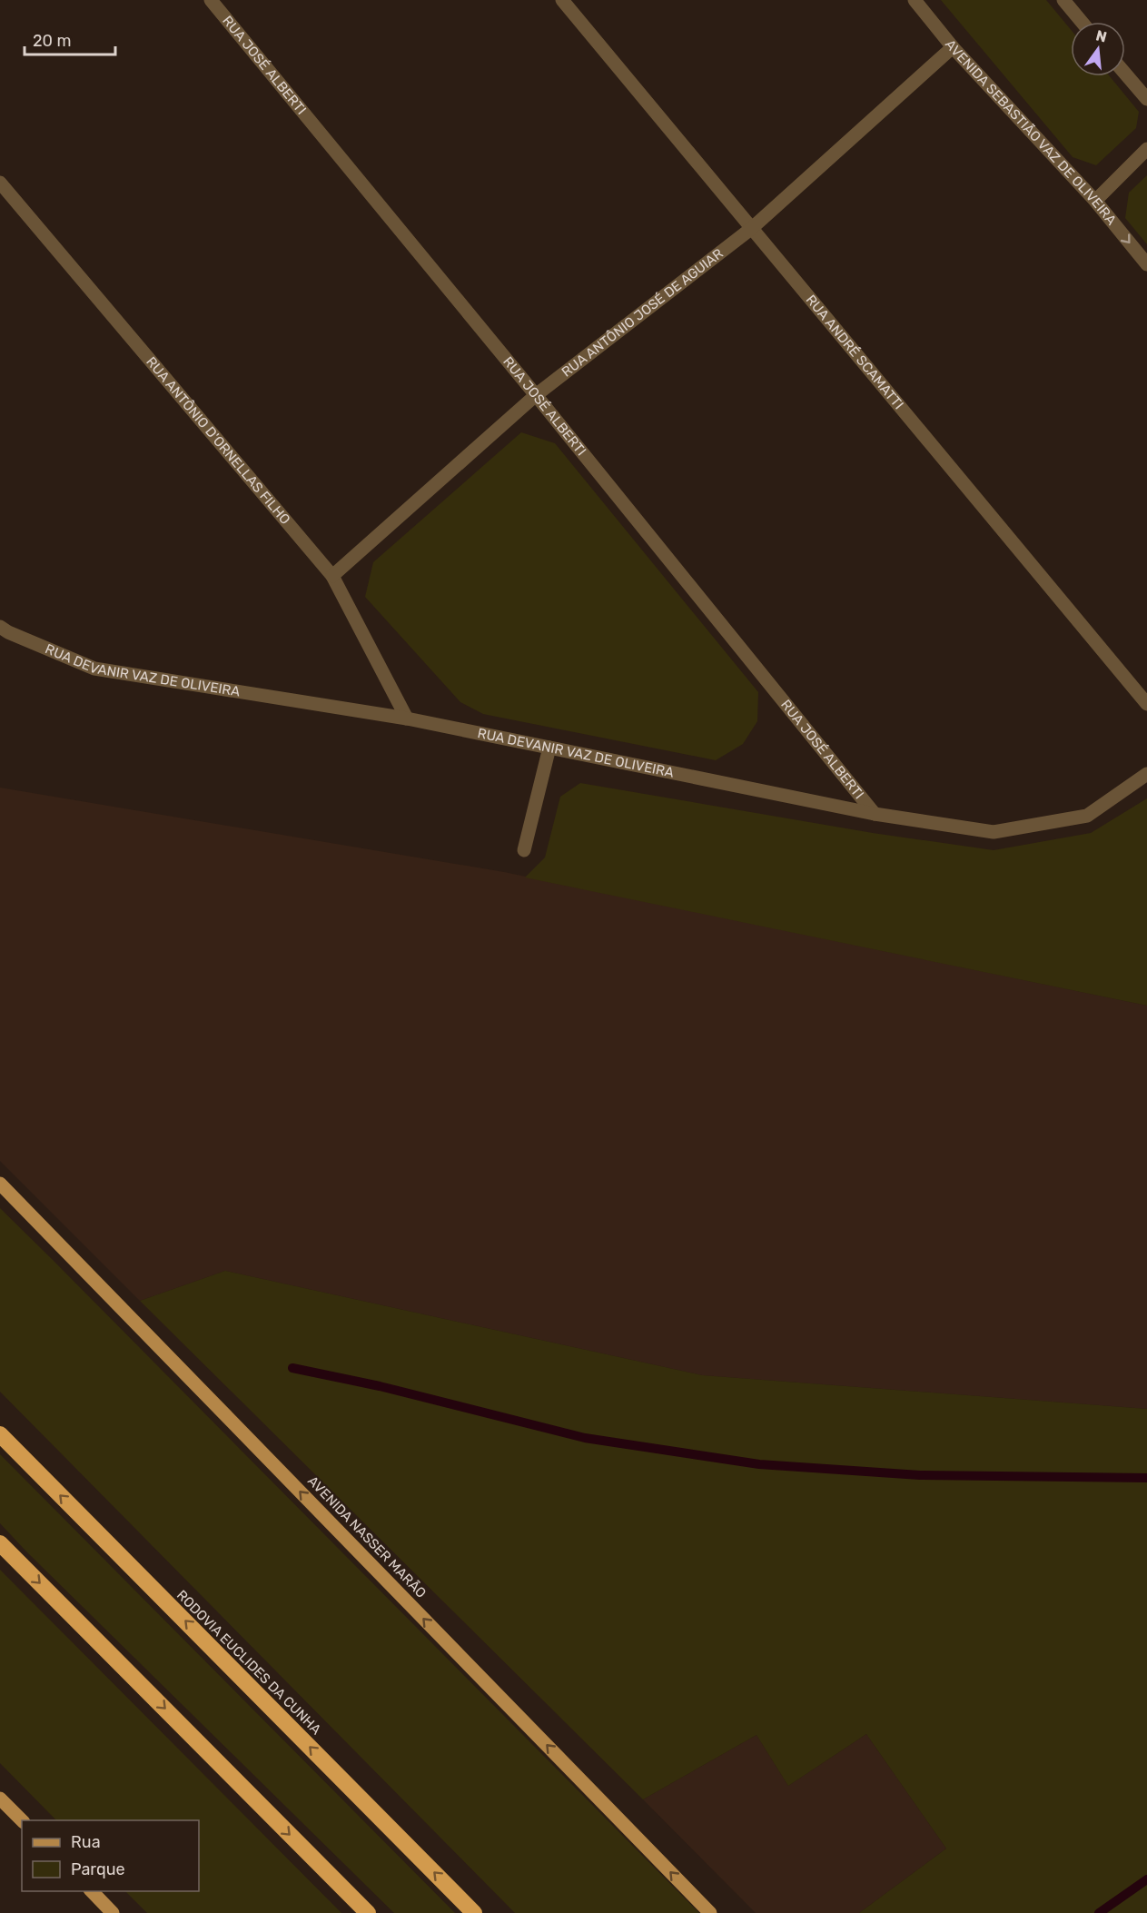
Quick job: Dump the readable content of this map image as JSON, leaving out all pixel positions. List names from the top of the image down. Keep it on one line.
{"streets":{"highway":["RODOVIA EUCLIDES DA CUNHA"],"main road":["AVENIDA NASSER MARÃO"],"street":["RUA JOSÉ ALBERTI","AVENIDA SEBASTIÃO VAZ DE OLIVEIRA","RUA ANTÔNIO JOSÉ DE AGUIAR","RUA ANDRÉ SCAMATTI","RUA ANTÔNIO D'ORNELLAS FILHO","RUA DEVANIR VAZ DE OLIVEIRA"]},"crossings":[["RUA JOSÉ ALBERTI","RUA ANTÔNIO JOSÉ DE AGUIAR"],["RUA JOSÉ ALBERTI","RUA DEVANIR VAZ DE OLIVEIRA"],["AVENIDA SEBASTIÃO VAZ DE OLIVEIRA","RUA ANTÔNIO JOSÉ DE AGUIAR"],["RUA ANTÔNIO JOSÉ DE AGUIAR","RUA ANDRÉ SCAMATTI"],["RUA ANTÔNIO JOSÉ DE AGUIAR","RUA ANTÔNIO D'ORNELLAS FILHO"],["RUA ANTÔNIO D'ORNELLAS FILHO","RUA DEVANIR VAZ DE OLIVEIRA"]],"one_way":["AVENIDA NASSER MARÃO"],"legend":["Rua","Parque"],"scale_bar":"20 m","north":"top"}
